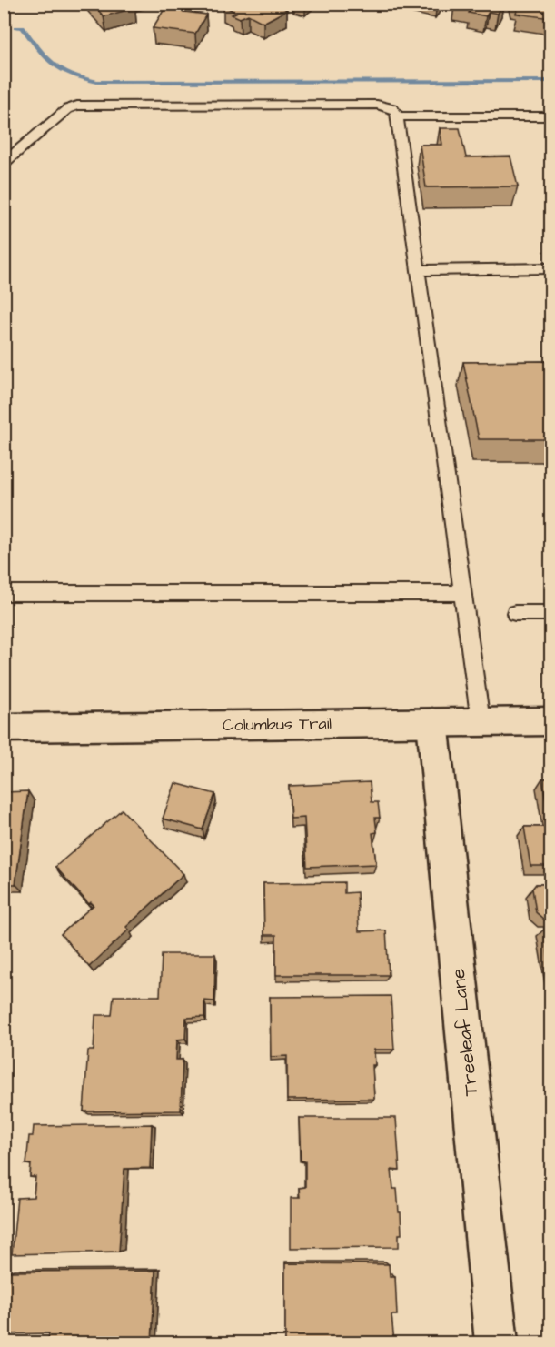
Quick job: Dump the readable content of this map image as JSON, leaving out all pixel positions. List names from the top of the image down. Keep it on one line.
{"streets":{"street":["Columbus Trail","Treeleaf Lane"]},"crossings":[["Columbus Trail","Treeleaf Lane"]]}
